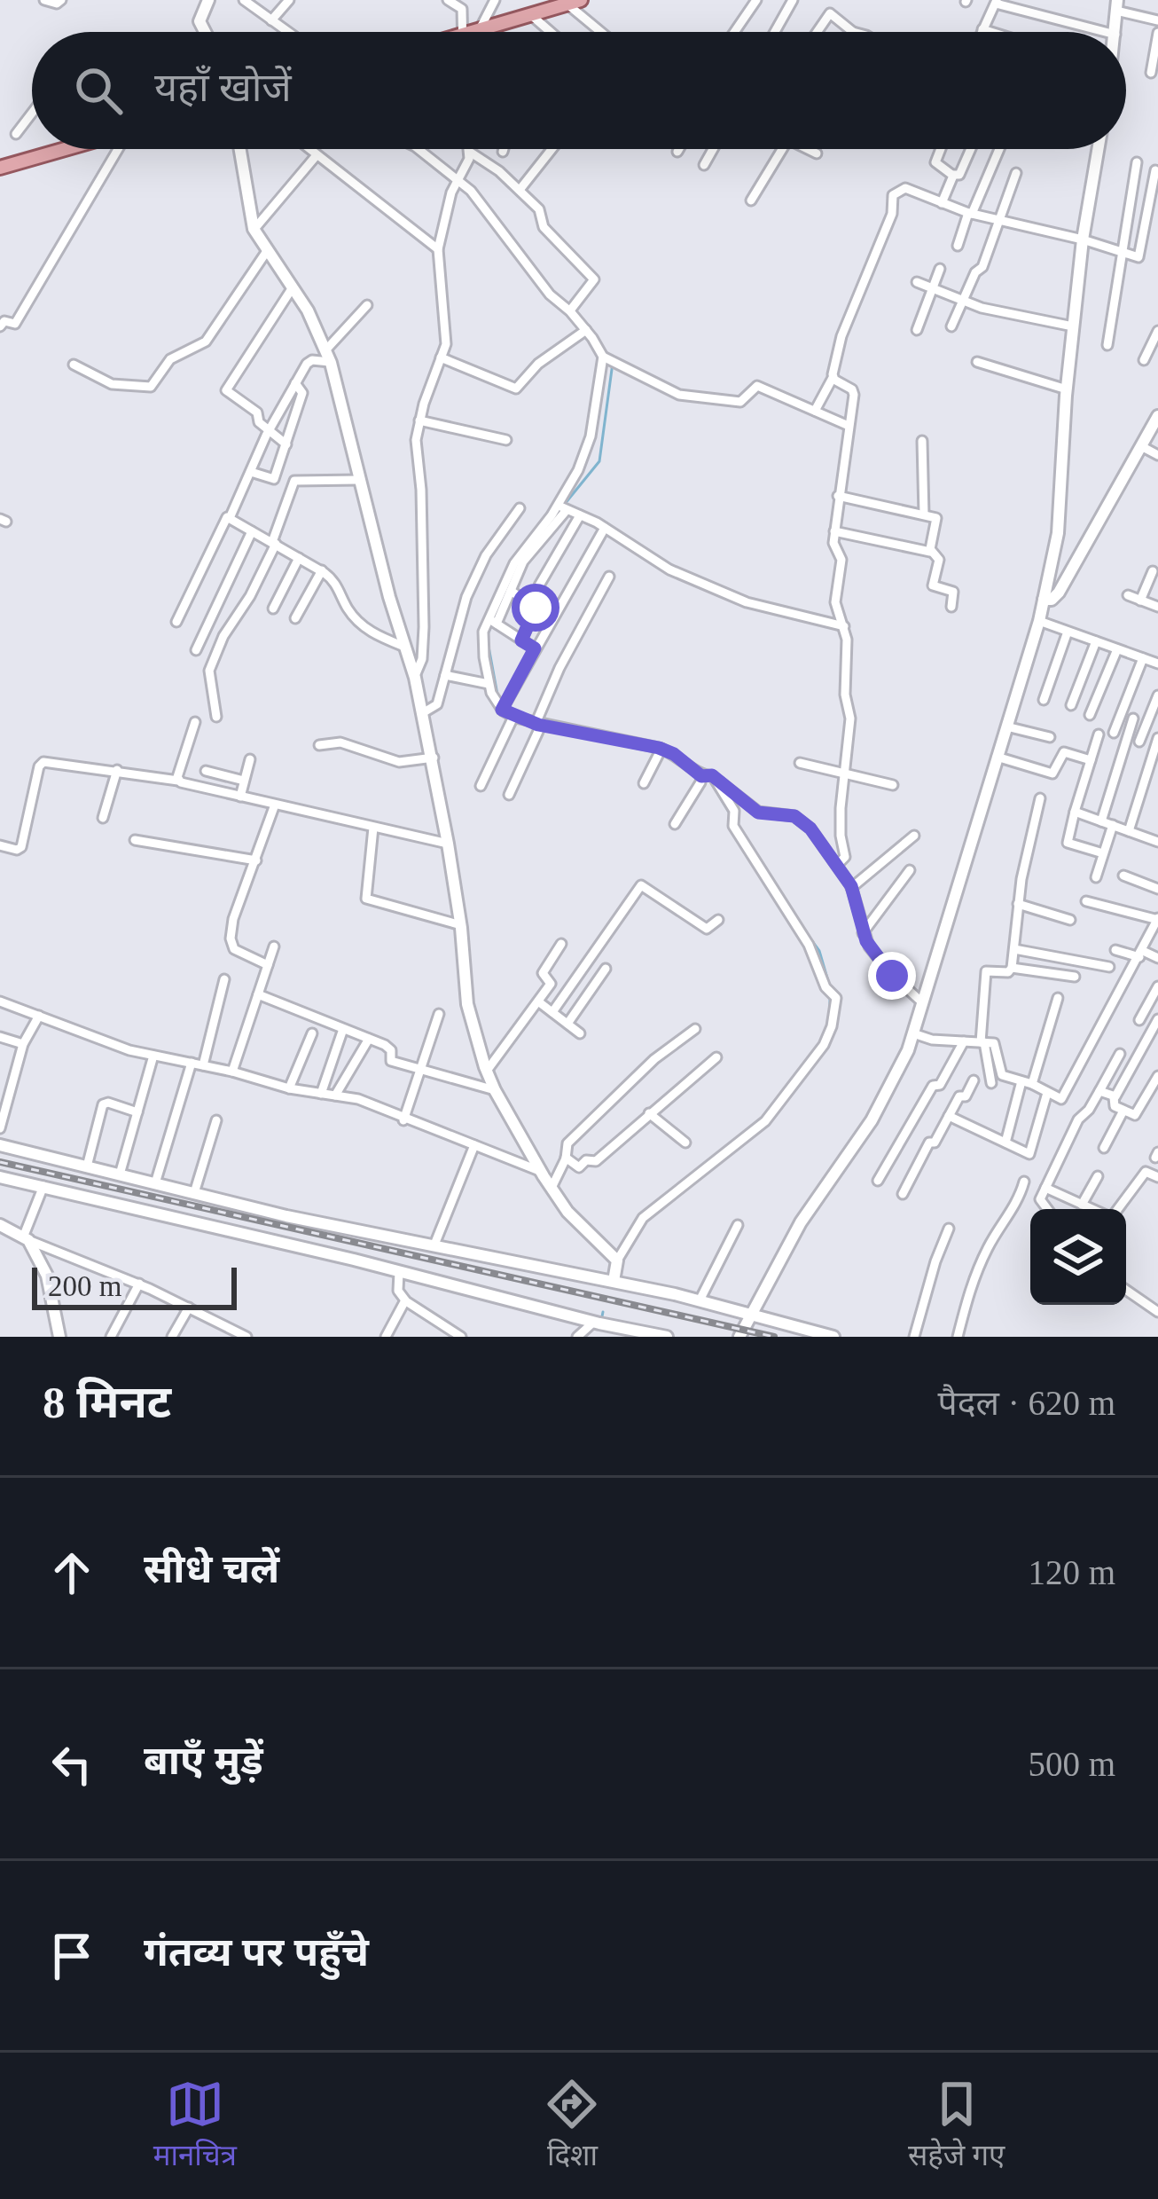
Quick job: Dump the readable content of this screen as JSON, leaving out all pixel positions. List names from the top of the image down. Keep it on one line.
{"scale_bar":"200 m","page":{"search":"यहाँ खोजें","scale":"200 m","heading":["8 मिनट","पैदल · 620 m"],"list":[["सीधे चलें","120 m"],["बाएँ मुड़ें","500 m"],"गंतव्य पर पहुँचे"],"nav":["मानचित्र","दिशा","सहेजे गए"]}}
